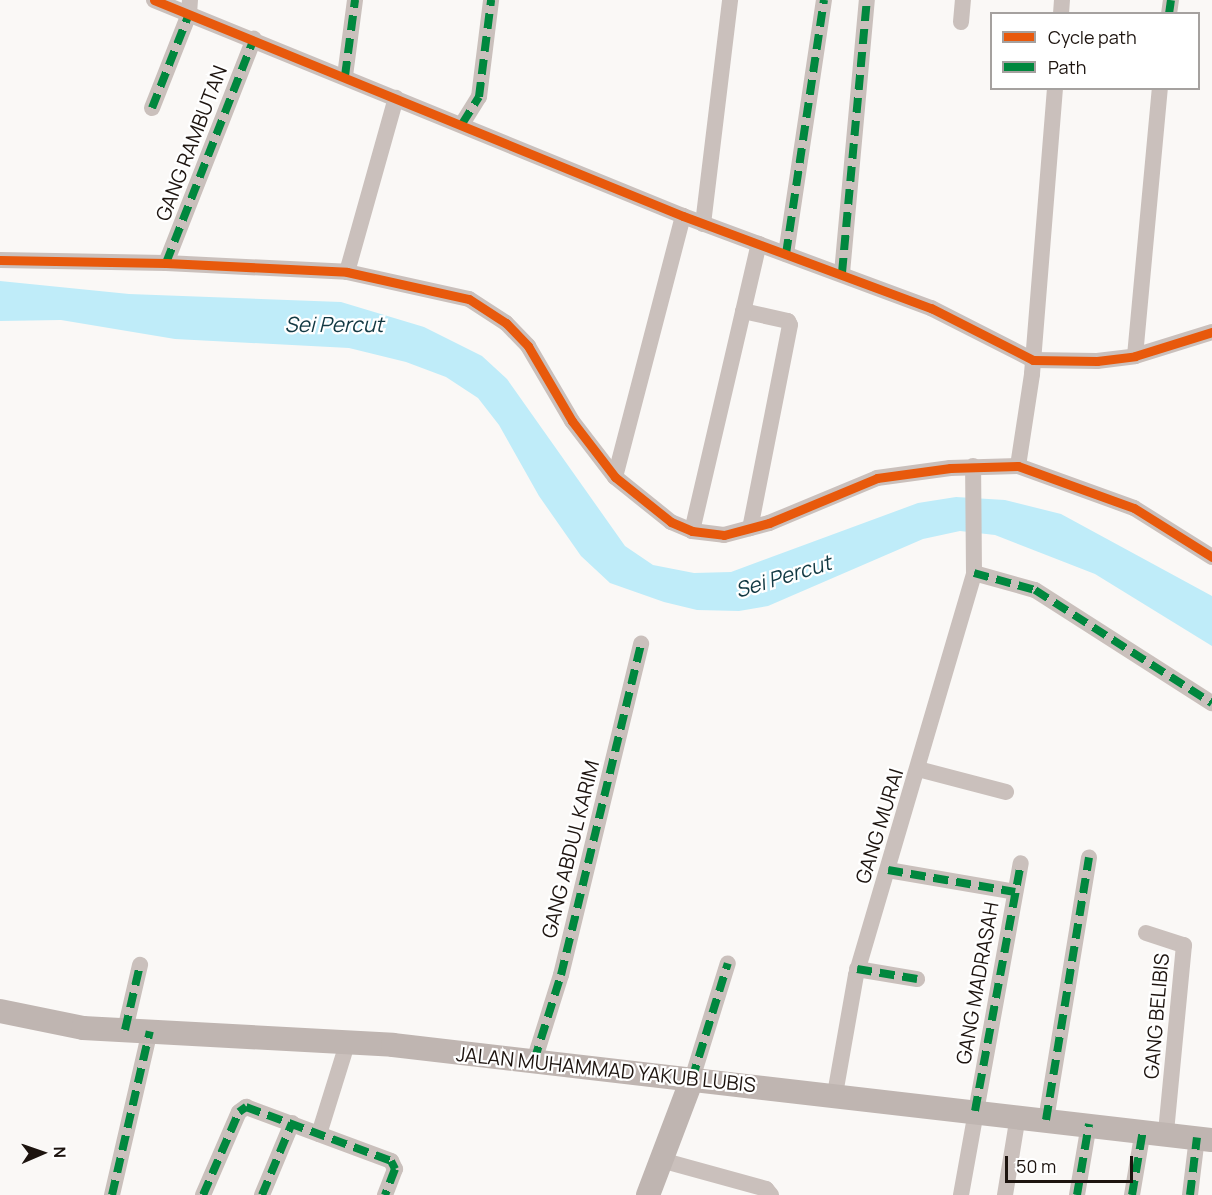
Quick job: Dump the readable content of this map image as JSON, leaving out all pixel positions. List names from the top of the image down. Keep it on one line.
{"streets":{"main road":["JALAN MUHAMMAD YAKUB LUBIS"],"street":["GANG RAMBUTAN","GANG MURAI","GANG ABDUL KARIM","GANG MADRASAH","GANG BELIBIS"]},"crossings":[["GANG MURAI","JALAN MUHAMMAD YAKUB LUBIS"],["GANG ABDUL KARIM","JALAN MUHAMMAD YAKUB LUBIS"],["GANG MADRASAH","JALAN MUHAMMAD YAKUB LUBIS"],["GANG BELIBIS","JALAN MUHAMMAD YAKUB LUBIS"]],"water":["Sei Percut"],"legend":["Cycle path","Path"],"scale_bar":"50 m","north":"right"}
